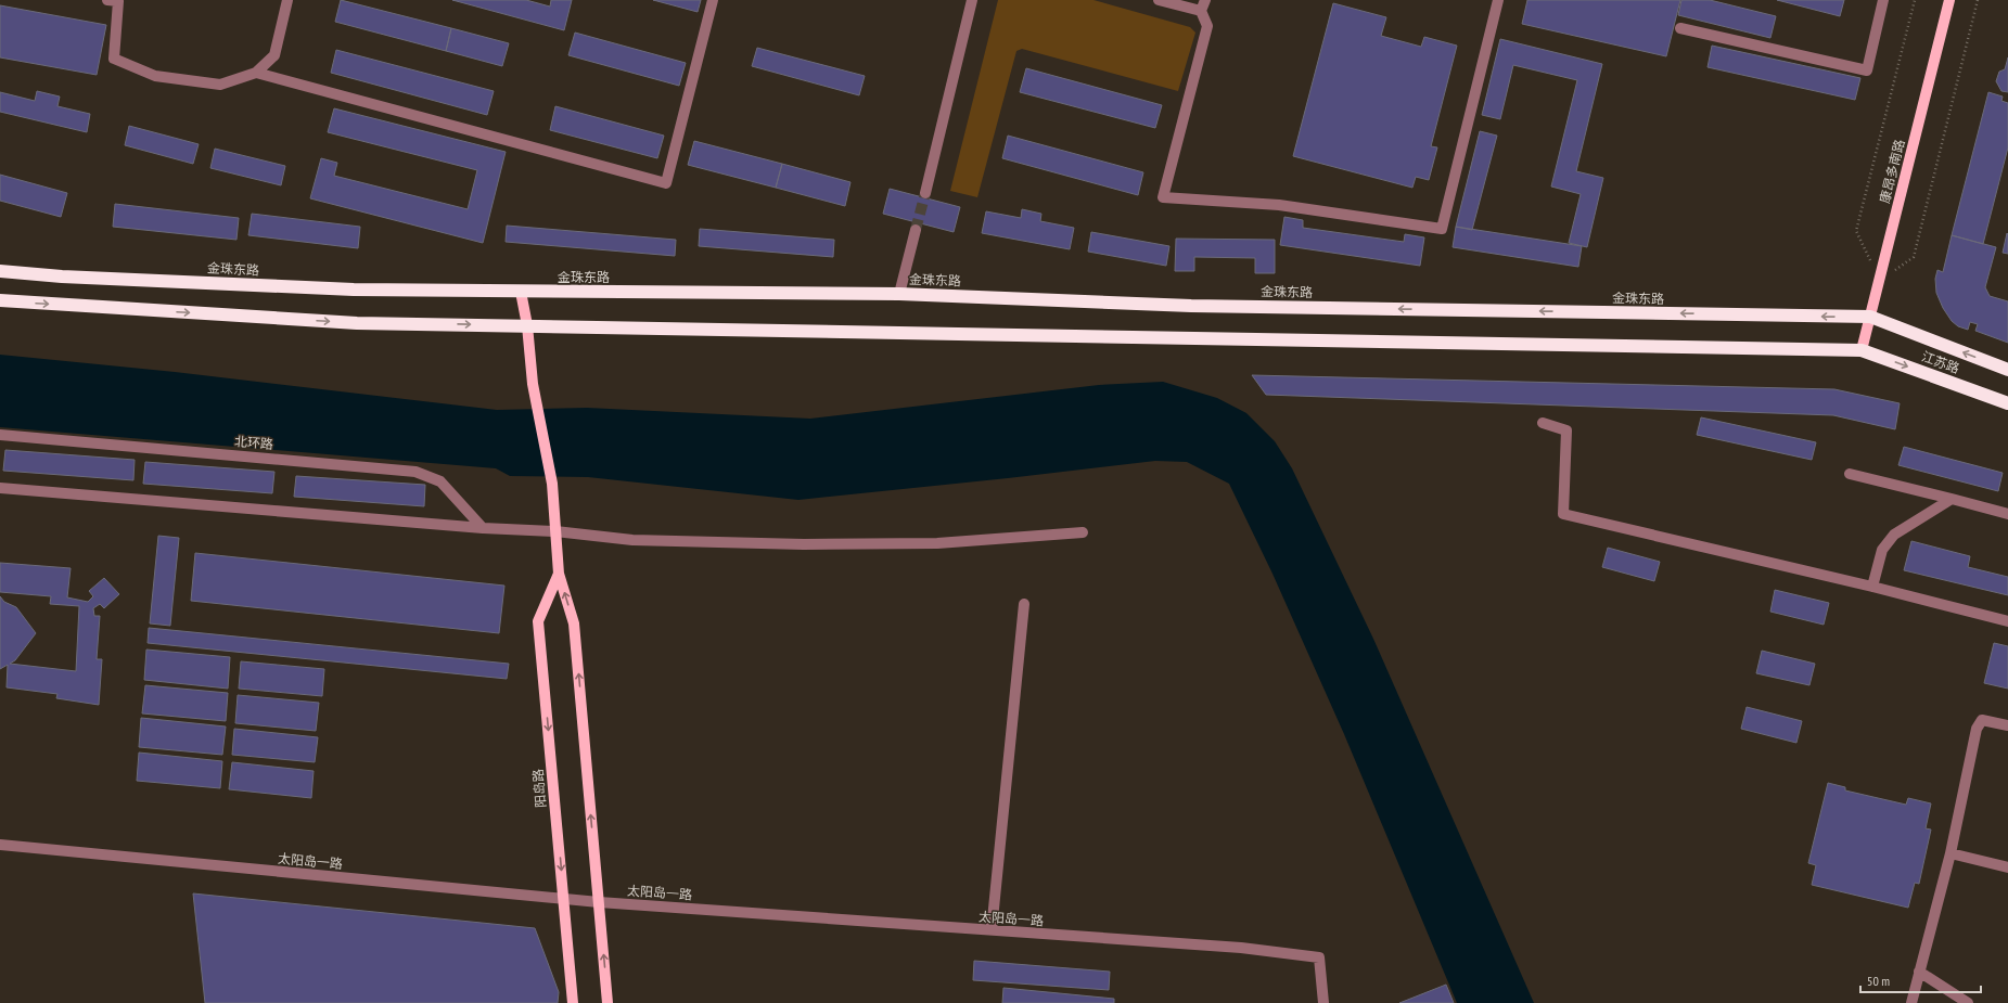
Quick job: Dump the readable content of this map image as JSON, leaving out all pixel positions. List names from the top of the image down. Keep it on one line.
{"streets":{"highway":["金珠东路","江苏路"],"main road":["康昂多南路","阳岛路"],"street":["北环路","太阳岛一路"]},"crossings":[["康昂多南路","金珠东路"],["康昂多南路","江苏路"],["金珠东路","江苏路"],["金珠东路","阳岛路"],["阳岛路","太阳岛一路"]],"scale_bar":"50 m"}
